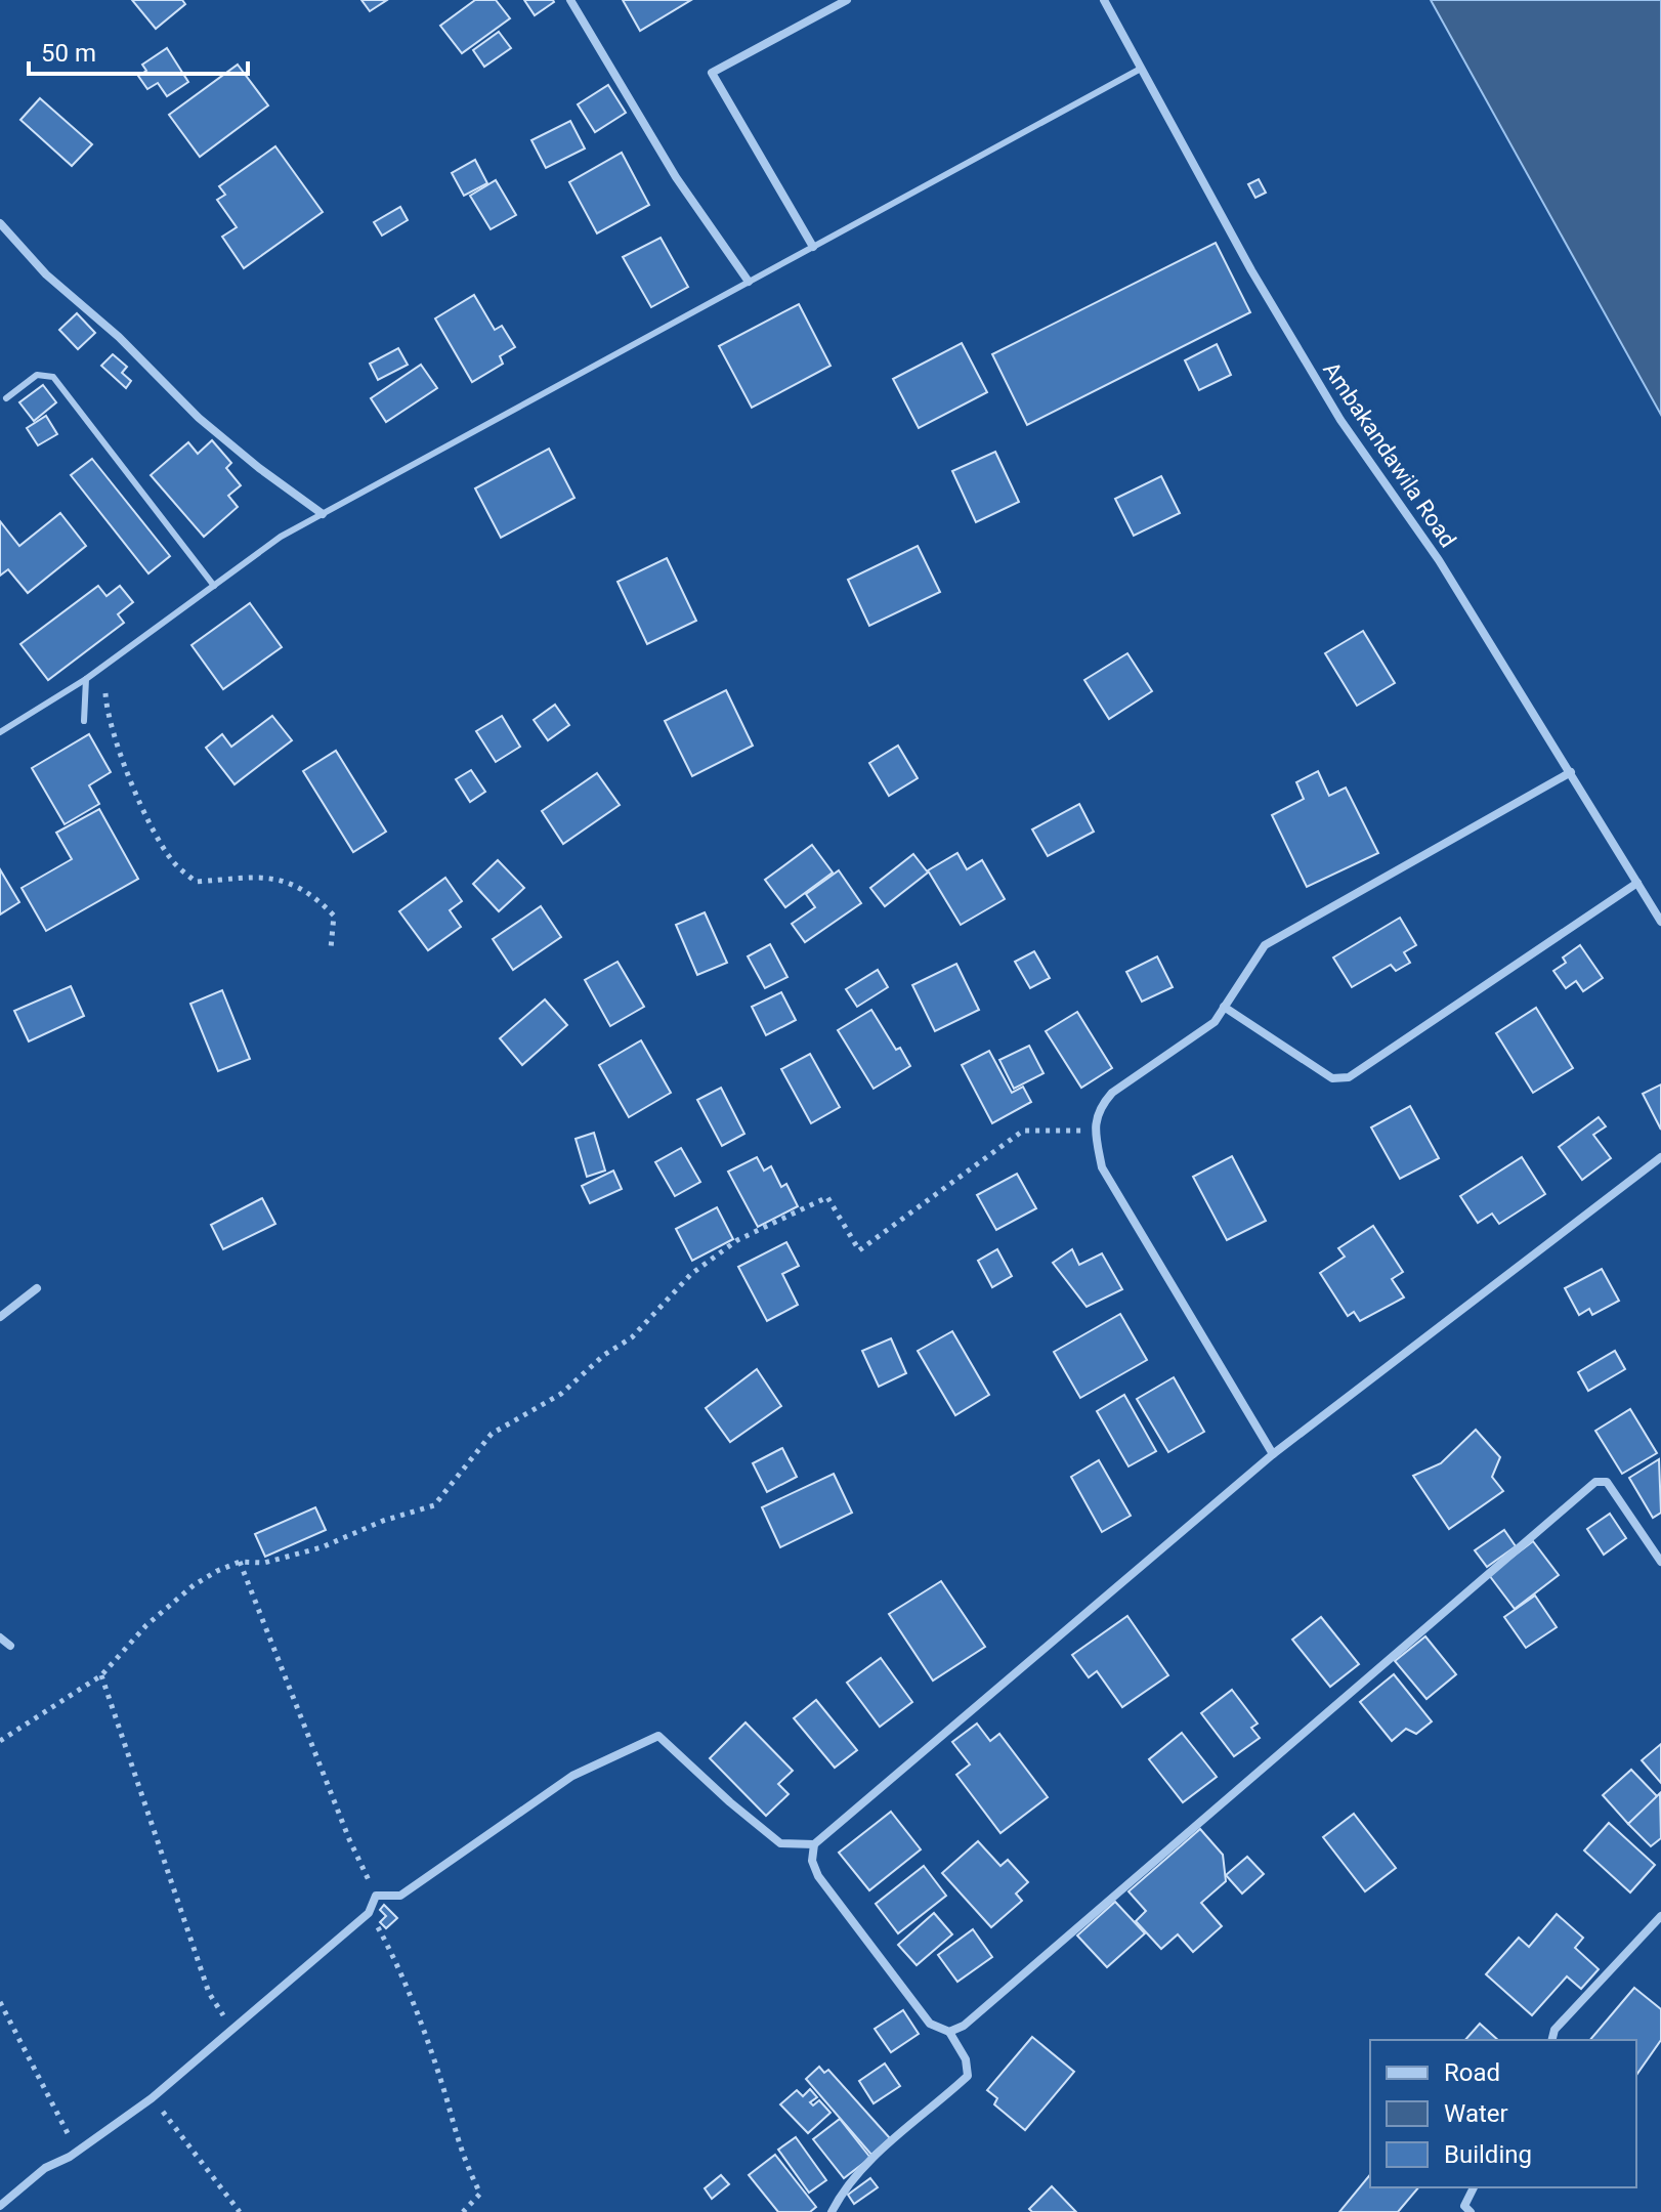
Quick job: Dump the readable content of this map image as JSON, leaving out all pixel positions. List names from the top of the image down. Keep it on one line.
{"streets":{"street":["Ambakandawila Road"]},"legend":["Road","Water","Building"],"scale_bar":"50 m"}
